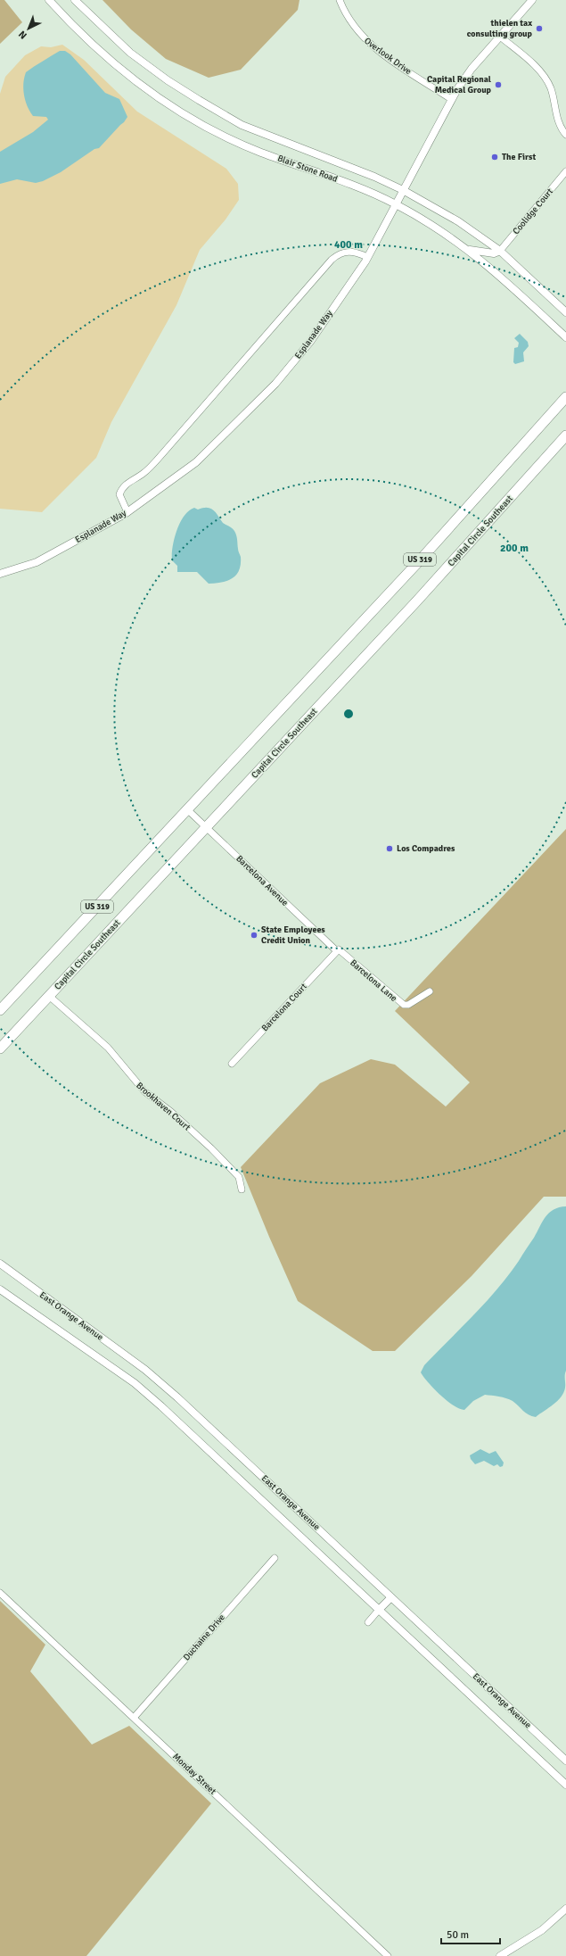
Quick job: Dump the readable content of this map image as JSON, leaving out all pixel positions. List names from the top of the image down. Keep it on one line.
{"streets":{"main road":["Capital Circle Southeast","US 319"],"street":["Overlook Drive","Blair Stone Road","Coolidge Court","Esplanade Way","Barcelona Avenue","Barcelona Lane","Barcelona Court","Brookhaven Court","East Orange Avenue","Duchaine Drive","Monday Street"]},"crossings":[["Overlook Drive","Esplanade Way"],["Blair Stone Road","Coolidge Court"],["Blair Stone Road","Esplanade Way"],["Capital Circle Southeast","Barcelona Avenue"],["Capital Circle Southeast","Brookhaven Court"],["US 319","Barcelona Avenue"],["Barcelona Avenue","Barcelona Lane"],["Barcelona Avenue","Barcelona Court"],["Barcelona Lane","Barcelona Court"],["Duchaine Drive","Monday Street"]],"places":["thielen tax consulting group","Capital Regional Medical Group","The First","Los Compadres","State Employees Credit Union"],"scale_bar":"50 m","north":"bottom left","rings":["400 m","200 m"]}
